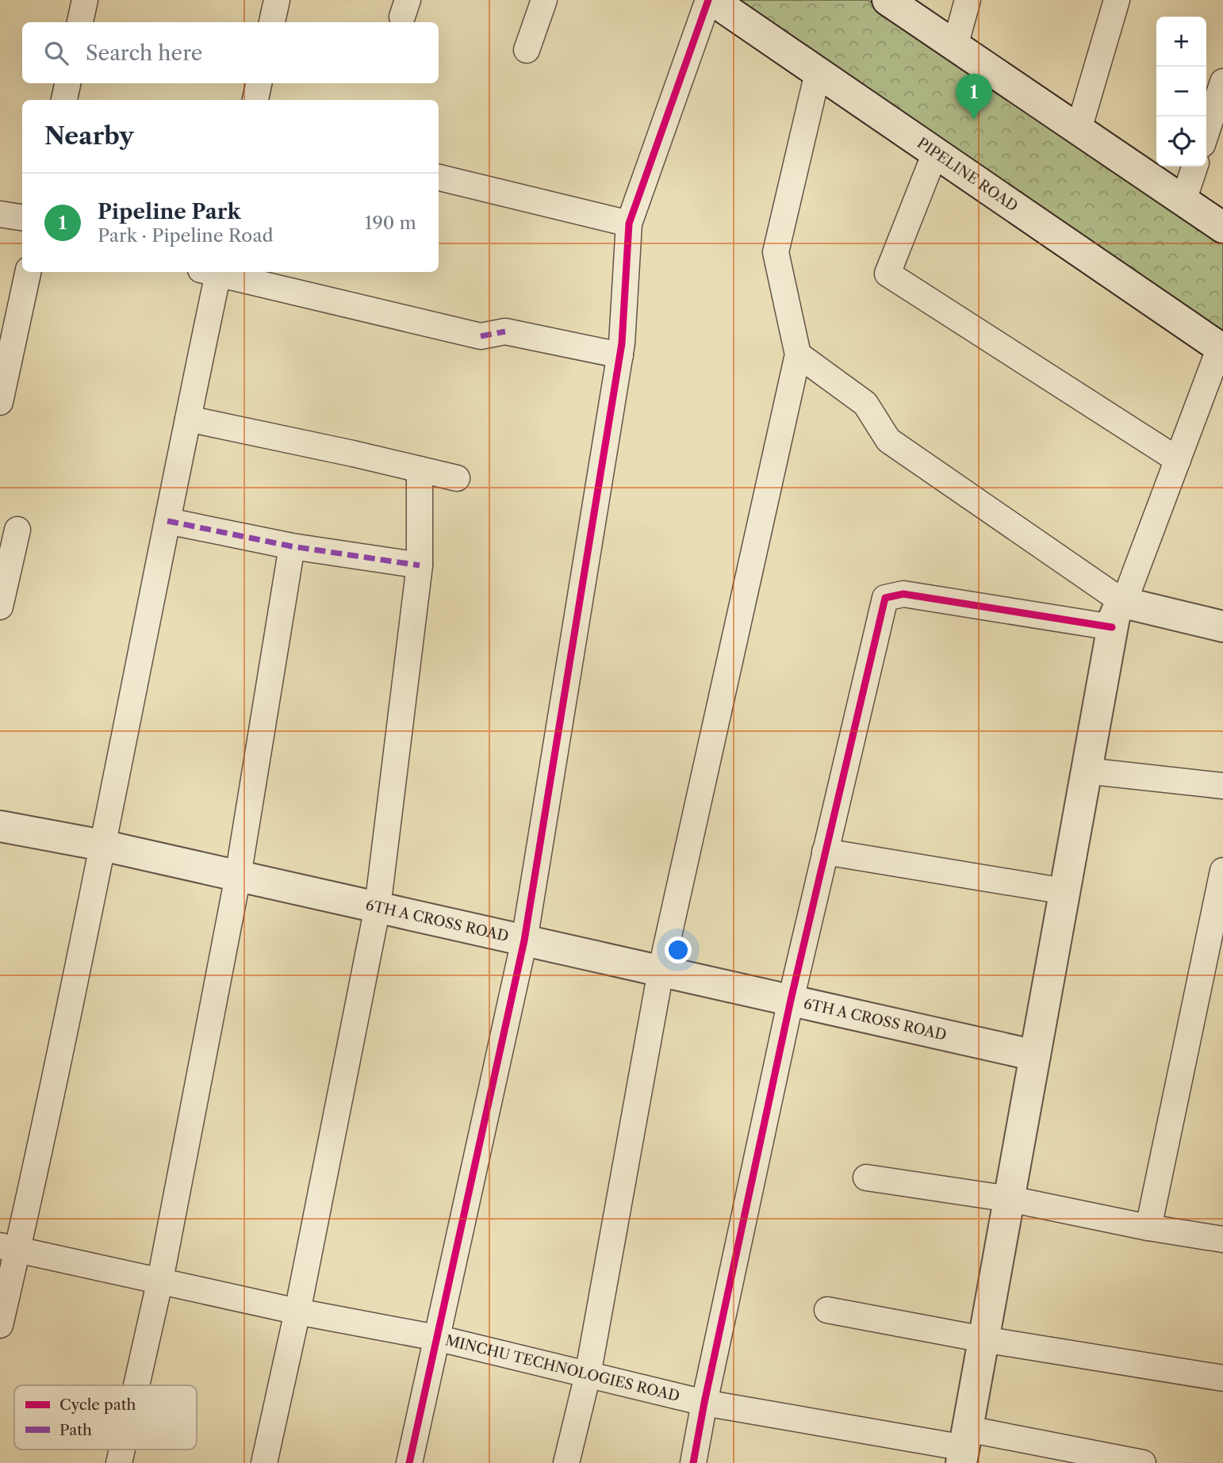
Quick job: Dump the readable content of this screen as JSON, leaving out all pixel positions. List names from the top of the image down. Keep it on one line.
{"streets":{"street":["PIPELINE ROAD","6TH A CROSS ROAD","MINCHU TECHNOLOGIES ROAD"]},"legend":["Cycle path","Path"],"page":{"map_buttons":["+","−"],"search":"Search here","pins":"1","heading":"Nearby","list":[{"mark":"1","name":"Pipeline Park","note":"Park · Pipeline Road","value":"190 m"}]}}
